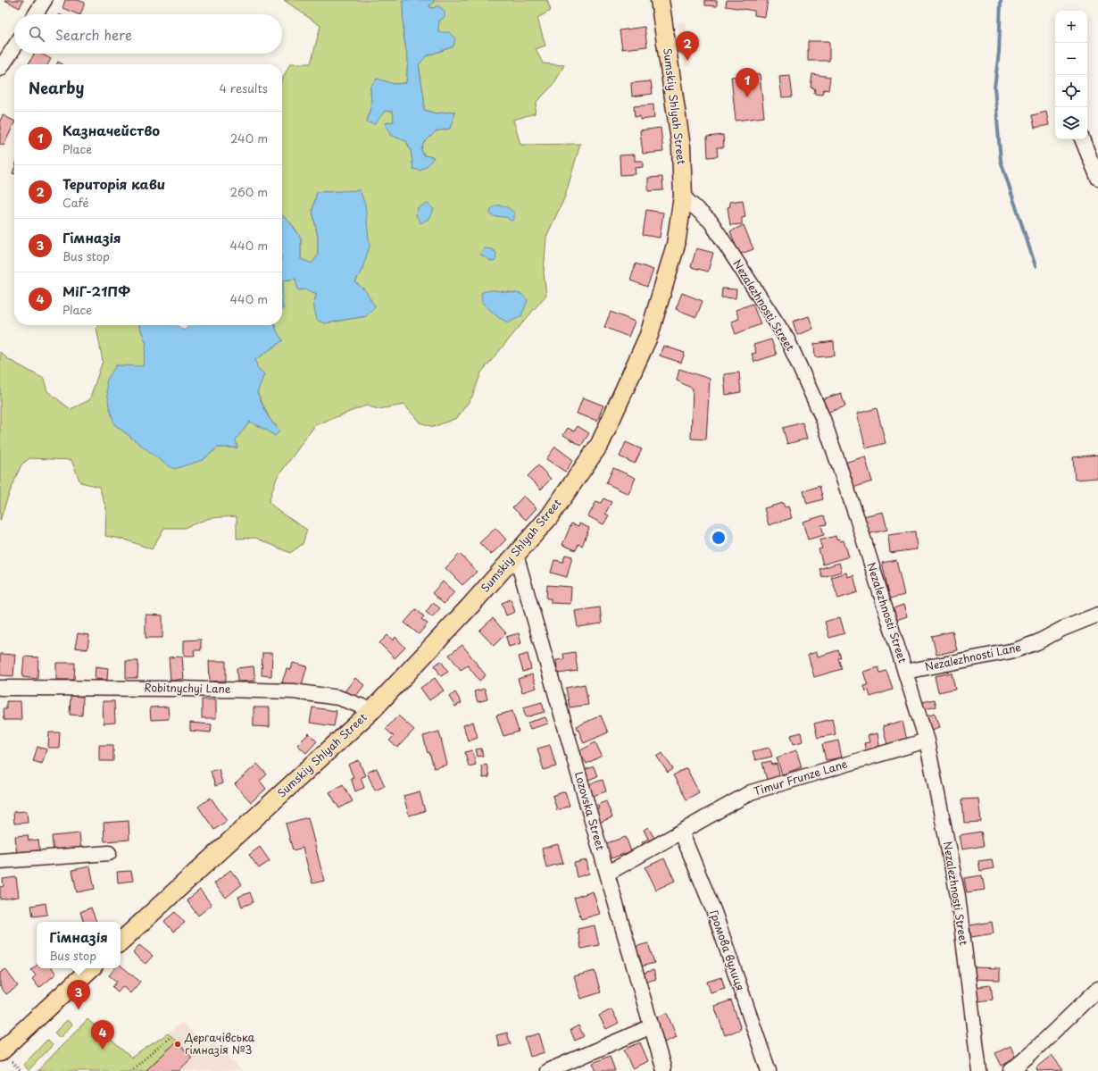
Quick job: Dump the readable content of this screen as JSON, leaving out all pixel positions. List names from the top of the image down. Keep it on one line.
{"streets":{"main road":["Sumskiy Shlyah Street"],"street":["Nezalezhnosti Street","Nezalezhnosti Lane","Robitnychyi Lane","Timur Frunze Lane","Lozovska Street","Громова вулиця"]},"crossings":[["Sumskiy Shlyah Street","Nezalezhnosti Street"],["Sumskiy Shlyah Street","Robitnychyi Lane"],["Sumskiy Shlyah Street","Lozovska Street"],["Nezalezhnosti Street","Nezalezhnosti Lane"],["Nezalezhnosti Street","Timur Frunze Lane"],["Timur Frunze Lane","Lozovska Street"],["Timur Frunze Lane","Громова вулиця"]],"places":["Дергачівська гімназія №3"],"page":{"map_buttons":["+","−"],"search":"Search here","pins":["2","1","3","4"],"heading":["Nearby","4 results"],"list":[{"mark":"1","name":"Казначейство","note":"Place","value":"240 m"},{"mark":"2","name":"Територія кави","note":"Café","value":"260 m"},{"mark":"3","name":"Гімназія","note":"Bus stop","value":"440 m"},{"mark":"4","name":"МіГ-21ПФ","note":"Place","value":"440 m"}],"popup":["Гімназія","Bus stop"]}}
